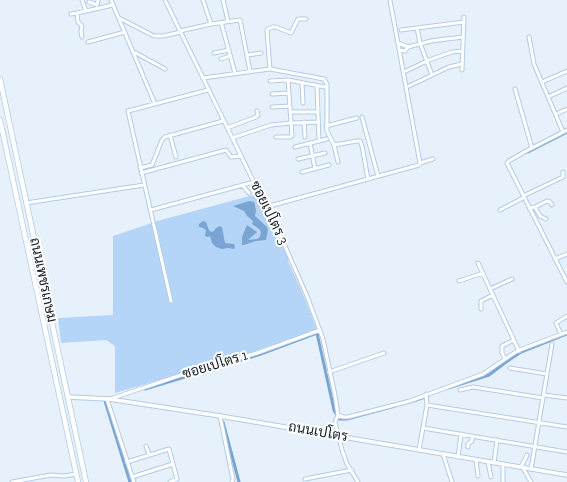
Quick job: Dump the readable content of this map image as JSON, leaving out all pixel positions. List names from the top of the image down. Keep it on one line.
{"streets":{"main road":["ถนนเพชรเกษม"],"street":["ซอยเปโตร 3","ซอยเปโตร 1","ถนนเปโตร"]},"crossings":[["ซอยเปโตร 3","ซอยเปโตร 1"],["ซอยเปโตร 3","ถนนเปโตร"],["ถนนเพชรเกษม","ถนนเปโตร"],["ซอยเปโตร 1","ถนนเปโตร"]]}
